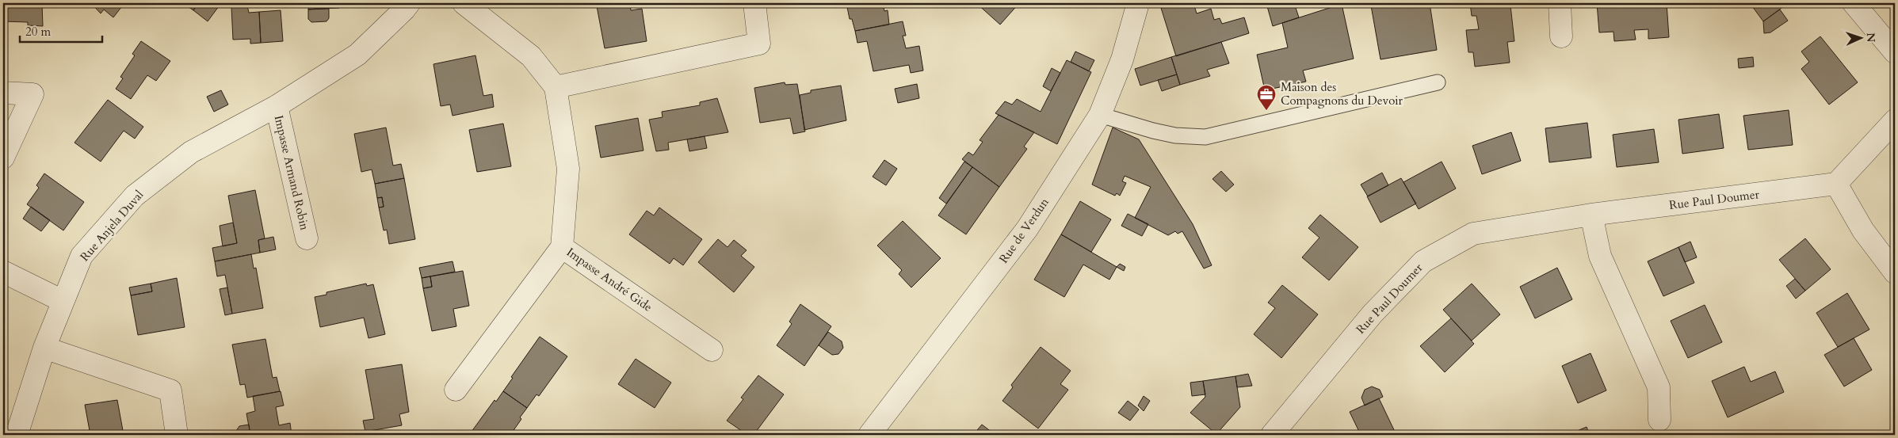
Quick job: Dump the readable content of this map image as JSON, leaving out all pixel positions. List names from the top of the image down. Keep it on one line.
{"streets":{"street":["Impasse Armand Robin","Rue Paul Doumer","Rue Anjela Duval","Rue de Verdun","Impasse André Gide"]},"crossings":[["Impasse Armand Robin","Rue Anjela Duval"]],"places":{"office":["Maison des Compagnons du Devoir"]},"scale_bar":"20 m","north":"right"}
